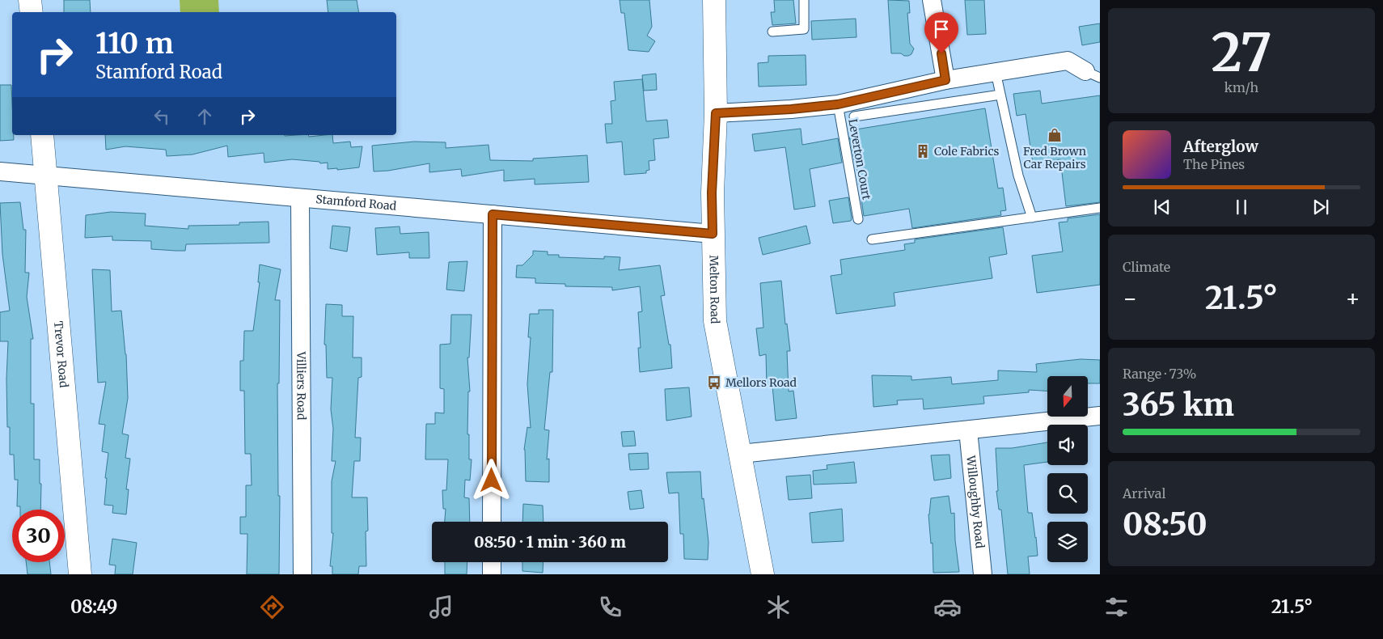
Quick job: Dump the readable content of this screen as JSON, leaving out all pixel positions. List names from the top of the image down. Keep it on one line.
{"streets":{"main road":["Melton Road","Trevor Road"],"street":["Stamford Road","Villiers Road","Willoughby Road"],"lane":["Leverton Court"]},"crossings":[["Stamford Road","Melton Road"],["Stamford Road","Trevor Road"],["Stamford Road","Villiers Road"]],"places":{"shop":["Fred Brown Car Repairs"],"building":["Cole Fabrics"],"bus stop":["Mellors Road"]},"north":"bottom","page":{"tile":[["27","km/h"],"Climate",["Range · 73%","365 km"],["Arrival","08:50"]],"turn":["110 m","Stamford Road"],"song":["Afterglow","The Pines"],"heat":["−","21.5°","+"],"limit":"30","trip":"08:50 · 1 min · 360 m","tabs":["08:49","21.5°"]}}
